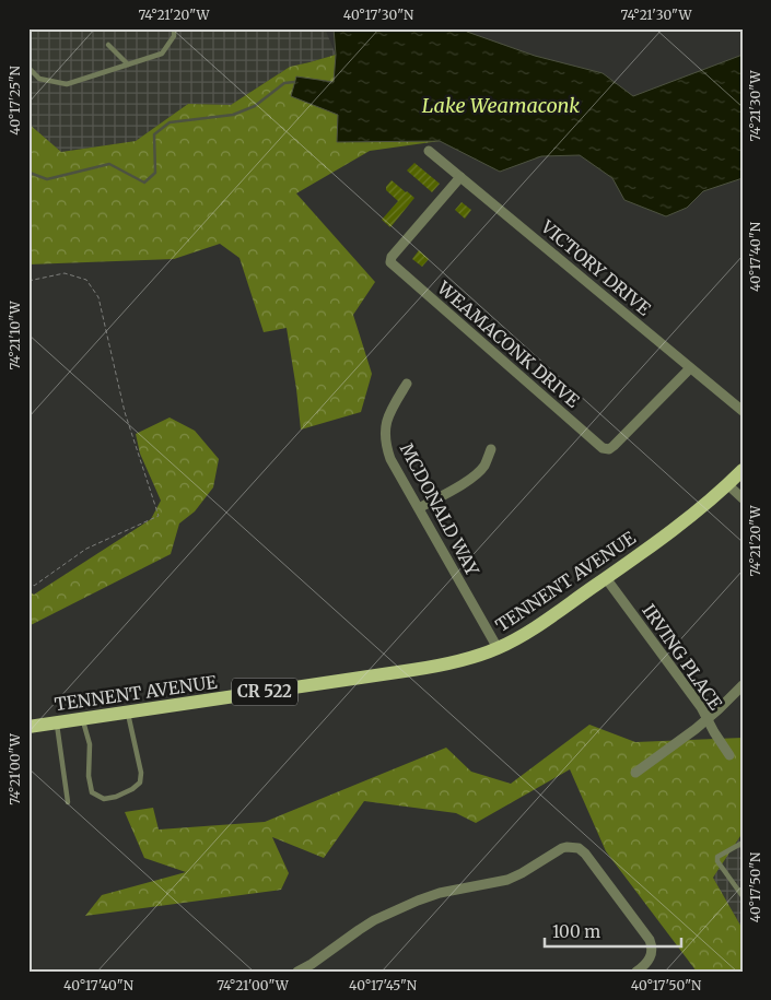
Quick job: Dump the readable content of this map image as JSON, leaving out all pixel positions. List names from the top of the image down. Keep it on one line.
{"streets":{"main road":["TENNENT AVENUE","CR 522"],"street":["VICTORY DRIVE","WEAMACONK DRIVE","MCDONALD WAY","IRVING PLACE"]},"crossings":[["VICTORY DRIVE","WEAMACONK DRIVE"],["MCDONALD WAY","TENNENT AVENUE"],["TENNENT AVENUE","IRVING PLACE"]],"water":["Lake Weamaconk"],"scale_bar":"100 m","coordinates":["74°21'20\"W","40°17'30\"N","74°21'30\"W","40°17'25\"N","40°17'40\"N","74°21'10\"W","74°21'00\"W","40°17'50\"N","40°17'45\"N"]}
